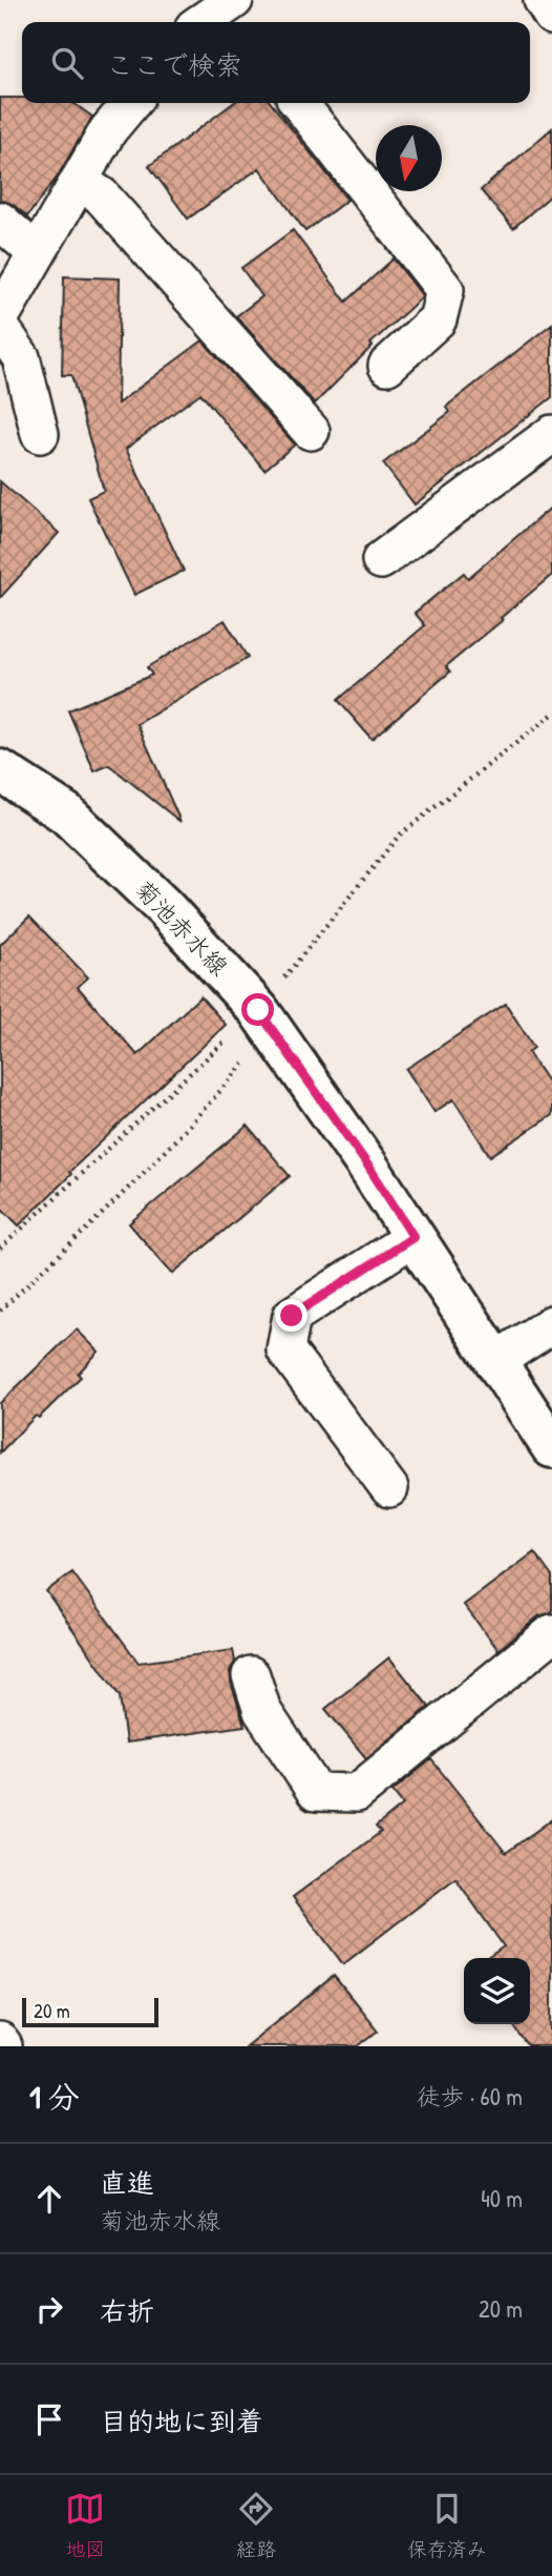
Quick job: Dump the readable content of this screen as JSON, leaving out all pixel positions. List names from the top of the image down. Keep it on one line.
{"streets":{"main road":["菊池赤水線"]},"scale_bar":"20 m","north":"bottom","page":{"search":"ここで検索","scale":"20 m","heading":["1 分","徒歩 · 60 m"],"list":[["直進","菊池赤水線","40 m"],["右折","20 m"],"目的地に到着"],"nav":["地図","経路","保存済み"]}}
